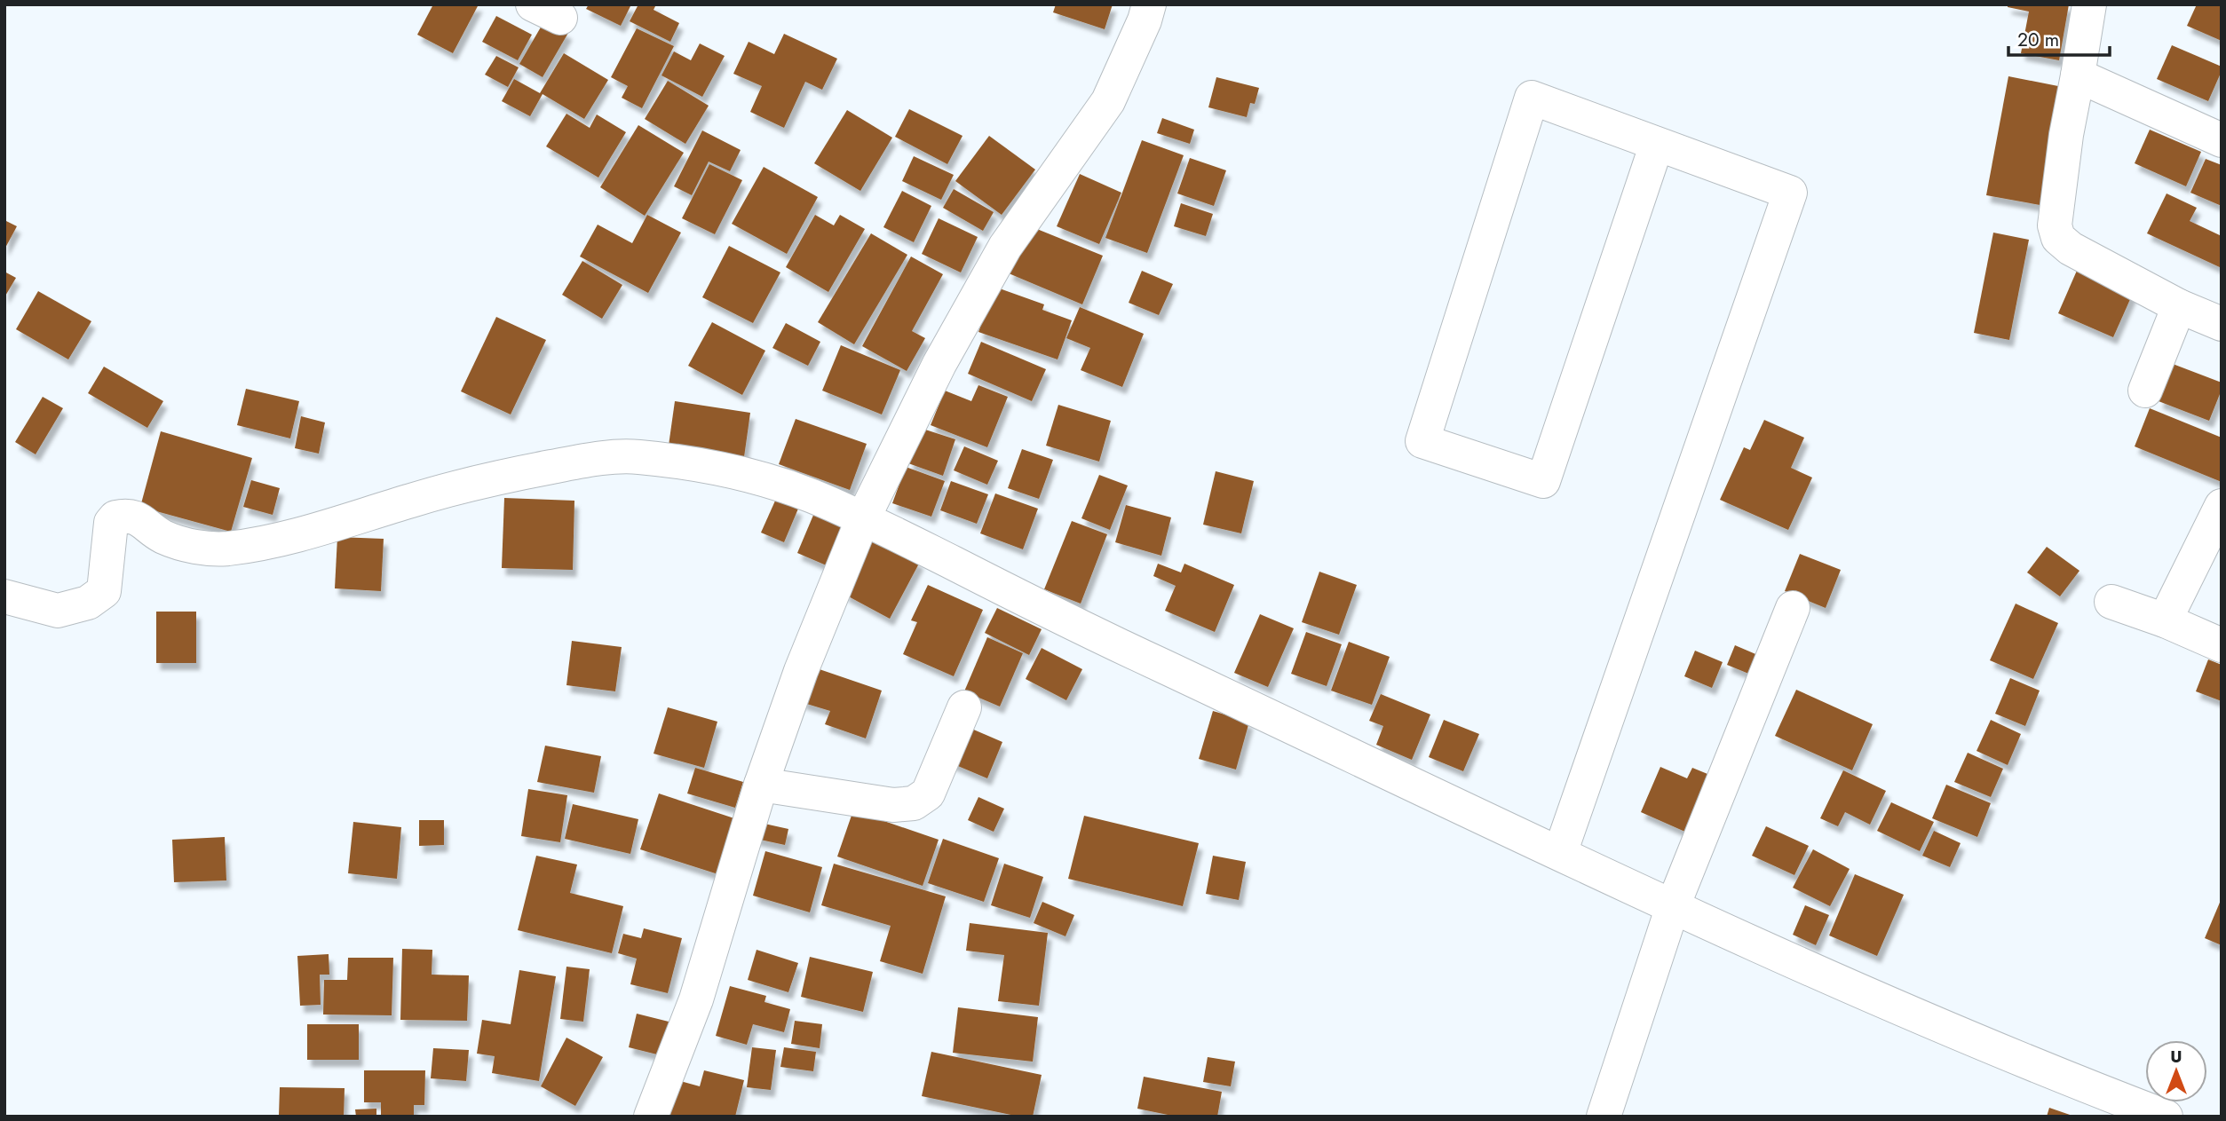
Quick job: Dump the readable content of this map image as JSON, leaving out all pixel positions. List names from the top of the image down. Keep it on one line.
{"scale_bar":"20 m","north":"top"}
